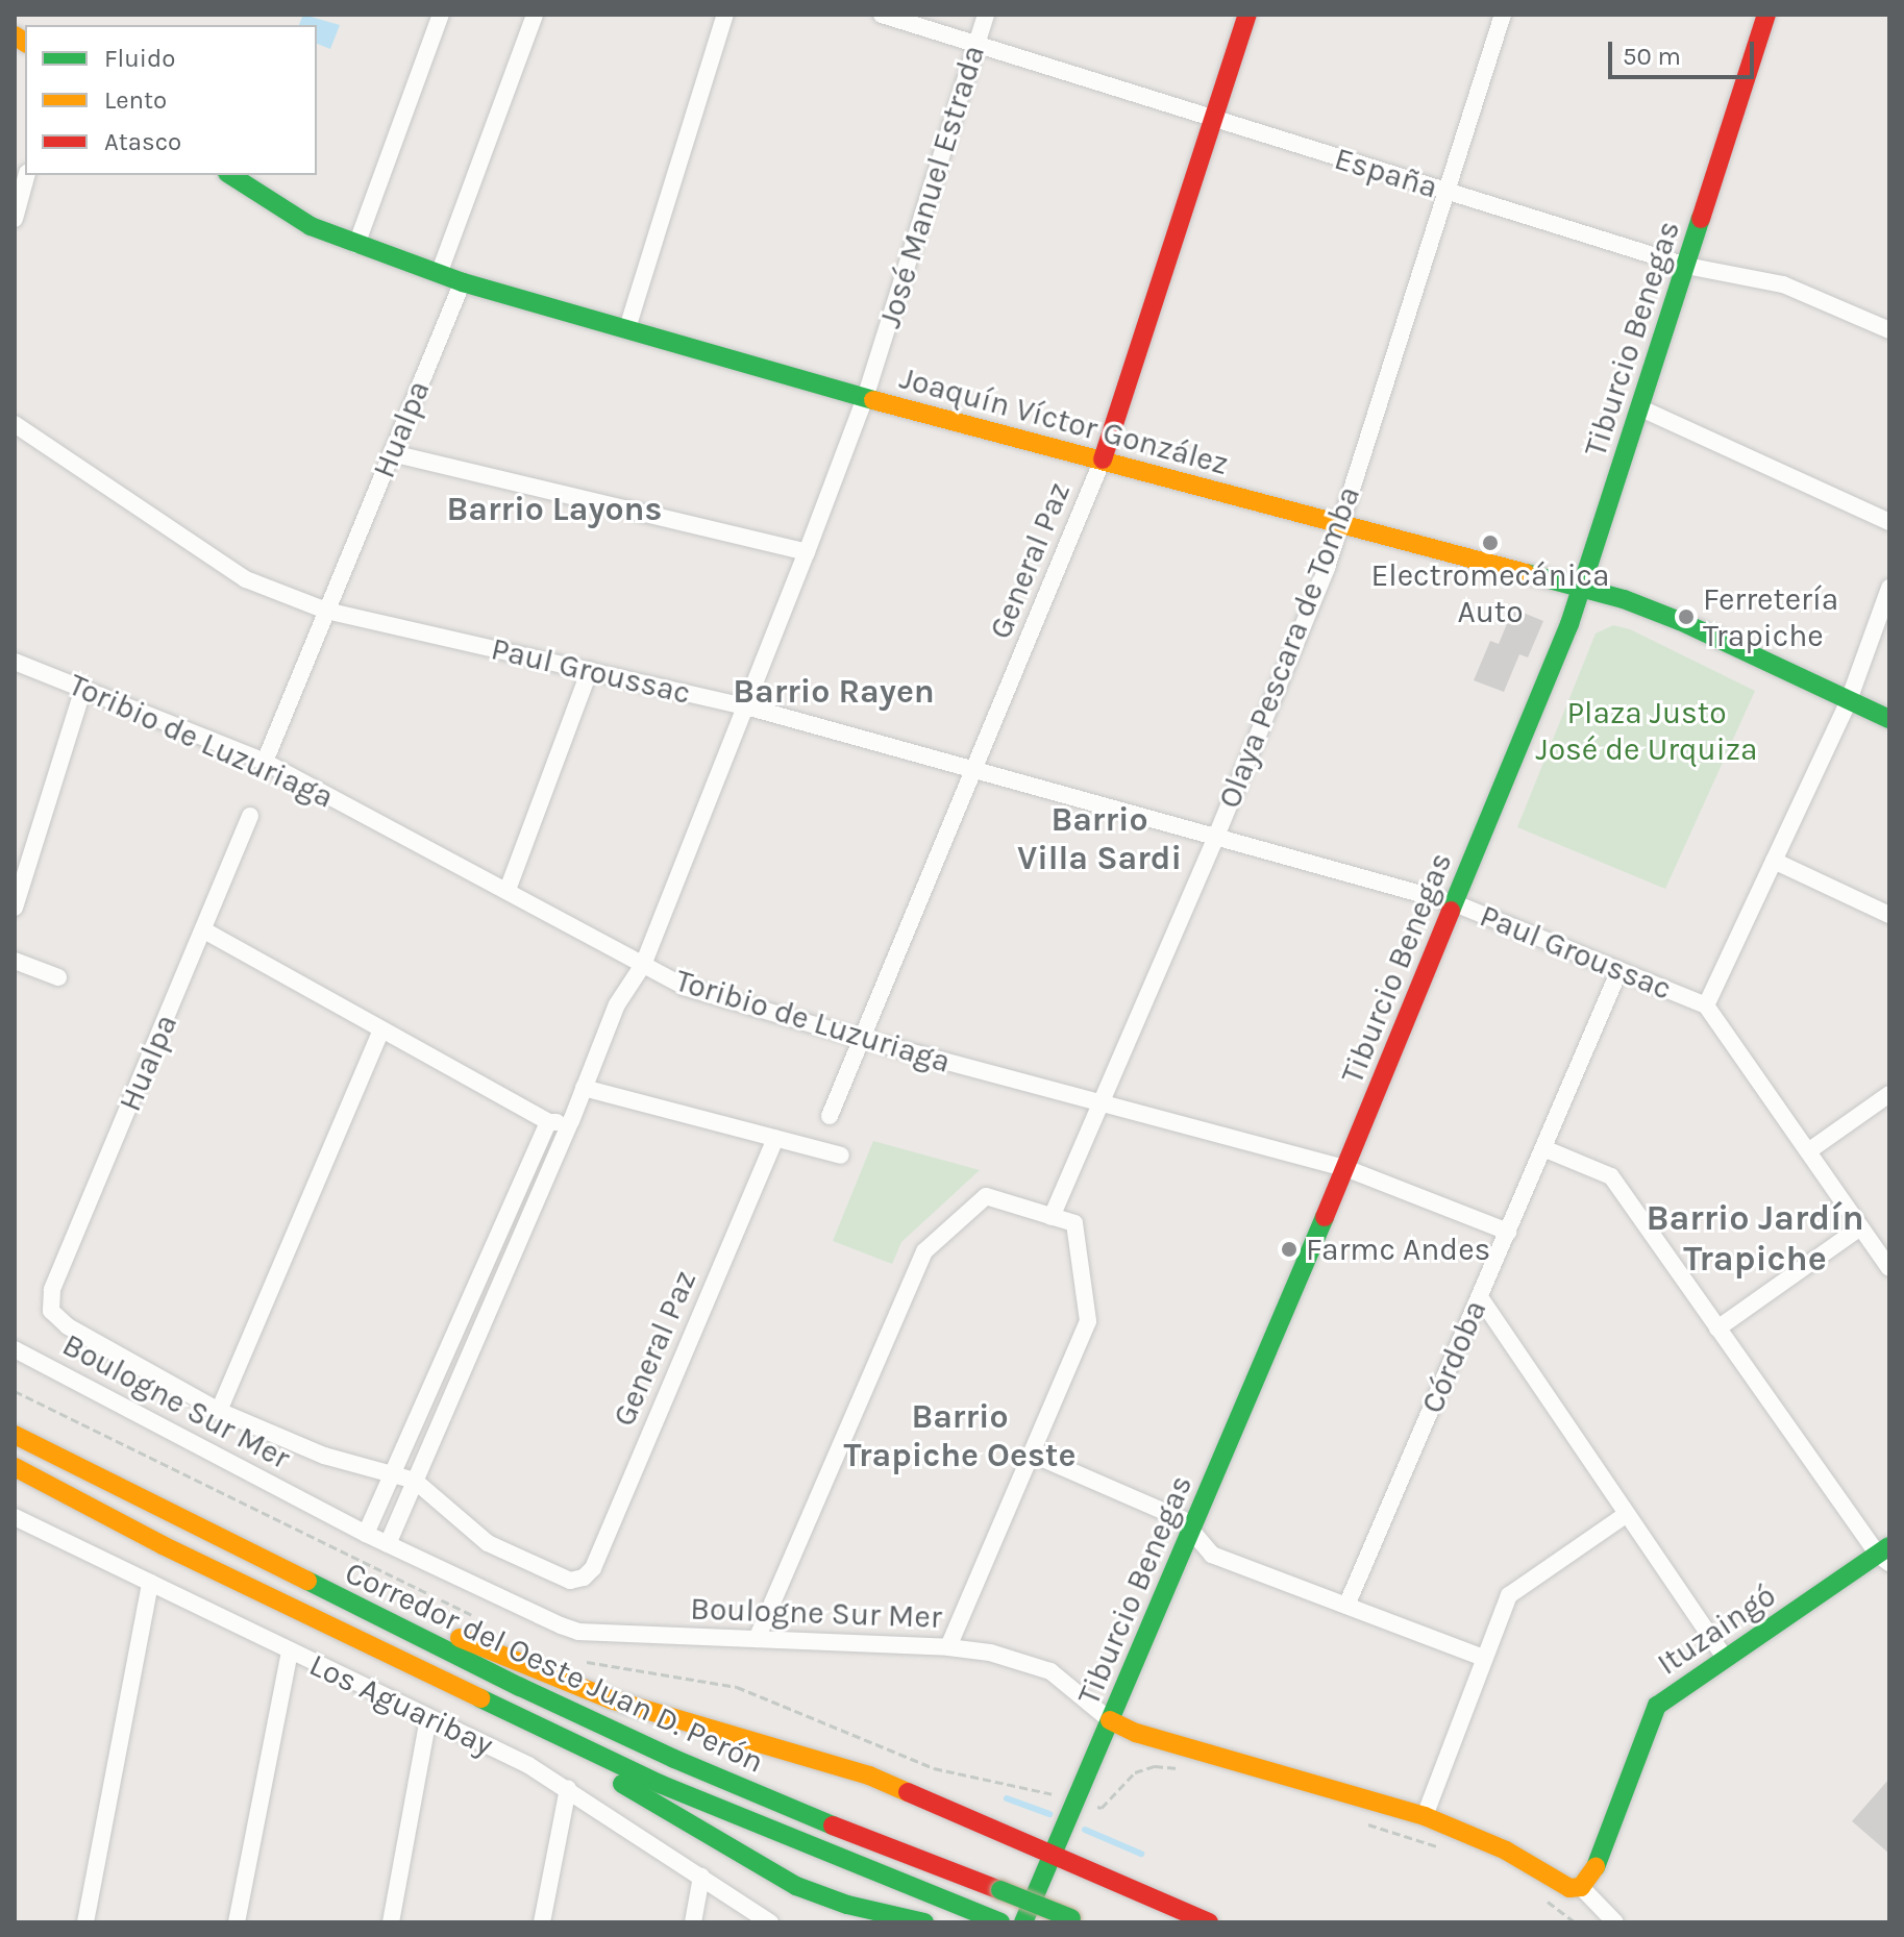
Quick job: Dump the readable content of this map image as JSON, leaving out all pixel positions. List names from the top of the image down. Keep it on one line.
{"streets":{"main road":["Tiburcio Benegas","Joaquín Víctor González","General Paz","Boulogne Sur Mer","Ituzaingó","Corredor del Oeste Juan D. Perón"],"street":["España","José Manuel Estrada","Hualpa","Olaya Pescara de Tomba","Paul Groussac","Toribio de Luzuriaga","Córdoba","Los Aguaribay"]},"crossings":[["España","José Manuel Estrada"],["España","Tiburcio Benegas"],["España","General Paz"],["España","Olaya Pescara de Tomba"],["José Manuel Estrada","Joaquín Víctor González"],["José Manuel Estrada","Paul Groussac"],["José Manuel Estrada","Toribio de Luzuriaga"],["Tiburcio Benegas","Joaquín Víctor González"],["Tiburcio Benegas","Paul Groussac"],["Tiburcio Benegas","Toribio de Luzuriaga"],["Tiburcio Benegas","Boulogne Sur Mer"],["Joaquín Víctor González","Hualpa"],["Joaquín Víctor González","General Paz"],["Joaquín Víctor González","Olaya Pescara de Tomba"],["Hualpa","Paul Groussac"],["Hualpa","Toribio de Luzuriaga"],["General Paz","Paul Groussac"],["General Paz","Toribio de Luzuriaga"],["Olaya Pescara de Tomba","Paul Groussac"],["Olaya Pescara de Tomba","Toribio de Luzuriaga"],["Paul Groussac","Córdoba"],["Toribio de Luzuriaga","Córdoba"],["Boulogne Sur Mer","Ituzaingó"]],"districts":["Barrio Layons","Barrio Rayen","Barrio Villa Sardi","Barrio Jardín Trapiche","Barrio Trapiche Oeste"],"parks":["Plaza Justo José de Urquiza"],"places":["Electromecánica Auto","Ferretería Trapiche","Farmc Andes"],"legend":["Fluido","Lento","Atasco"],"scale_bar":"50 m"}
